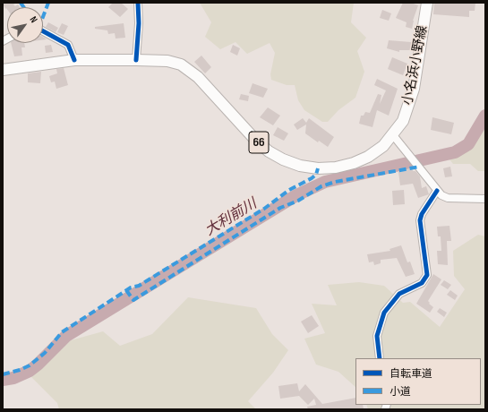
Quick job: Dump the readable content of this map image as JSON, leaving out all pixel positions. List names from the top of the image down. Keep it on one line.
{"streets":{"main road":["小名浜小野線","66"]},"water":["大利前川"],"legend":["自転車道","小道"],"north":"top right"}
